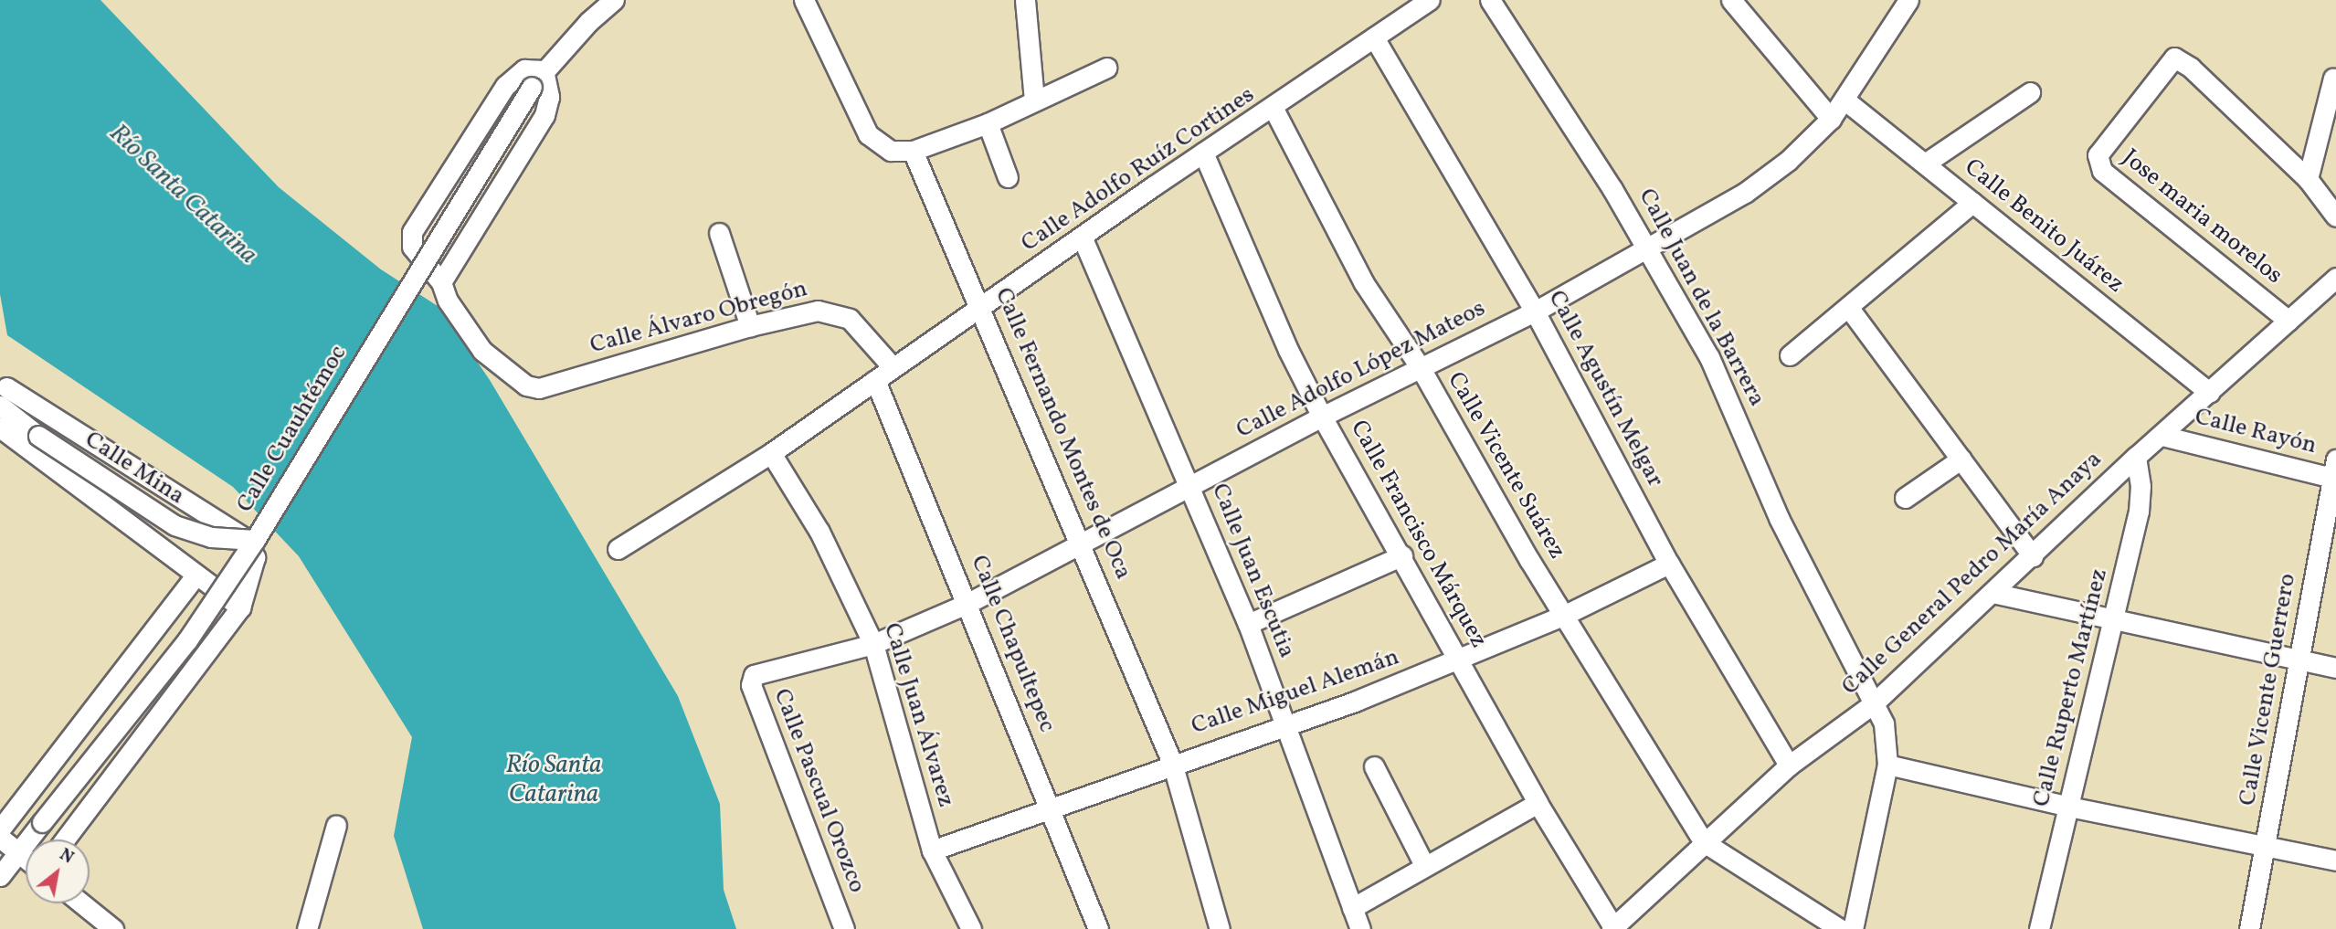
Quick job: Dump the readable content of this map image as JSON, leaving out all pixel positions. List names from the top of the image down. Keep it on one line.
{"streets":{"street":["Calle Adolfo Ruíz Cortines","Jose maria morelos","Calle Benito Juárez","Calle Juan de la Barrera","Calle Álvaro Obregón","Calle Adolfo López Mateos","Calle Agustín Melgar","Calle Cuauhtémoc","Calle Rayón","Calle Fernando Montes de Oca","Calle Vicente Suárez","Calle Mina","Calle Francisco Márquez","Calle Juan Escutia","Calle General Pedro María Anaya","Calle Chapultepec","Calle Ruperto Martínez","Calle Vicente Guerrero","Calle Miguel Alemán","Calle Juan Álvarez","Calle Pascual Orozco"]},"crossings":[["Calle Adolfo Ruíz Cortines","Calle Álvaro Obregón"],["Calle Adolfo Ruíz Cortines","Calle Agustín Melgar"],["Calle Adolfo Ruíz Cortines","Calle Fernando Montes de Oca"],["Calle Adolfo Ruíz Cortines","Calle Vicente Suárez"],["Calle Adolfo Ruíz Cortines","Calle Francisco Márquez"],["Calle Adolfo Ruíz Cortines","Calle Juan Escutia"],["Calle Adolfo Ruíz Cortines","Calle Chapultepec"],["Calle Adolfo Ruíz Cortines","Calle Juan Álvarez"],["Jose maria morelos","Calle General Pedro María Anaya"],["Calle Benito Juárez","Calle Adolfo López Mateos"],["Calle Benito Juárez","Calle General Pedro María Anaya"],["Calle Juan de la Barrera","Calle Adolfo López Mateos"],["Calle Juan de la Barrera","Calle General Pedro María Anaya"],["Calle Adolfo López Mateos","Calle Agustín Melgar"],["Calle Adolfo López Mateos","Calle Fernando Montes de Oca"],["Calle Adolfo López Mateos","Calle Vicente Suárez"],["Calle Adolfo López Mateos","Calle Francisco Márquez"],["Calle Adolfo López Mateos","Calle Juan Escutia"],["Calle Adolfo López Mateos","Calle Chapultepec"],["Calle Adolfo López Mateos","Calle Juan Álvarez"],["Calle Adolfo López Mateos","Calle Pascual Orozco"],["Calle Agustín Melgar","Calle General Pedro María Anaya"],["Calle Agustín Melgar","Calle Miguel Alemán"],["Calle Cuauhtémoc","Calle Mina"],["Calle Rayón","Calle General Pedro María Anaya"],["Calle Rayón","Calle Vicente Guerrero"],["Calle Fernando Montes de Oca","Calle Miguel Alemán"],["Calle Vicente Suárez","Calle General Pedro María Anaya"],["Calle Vicente Suárez","Calle Miguel Alemán"],["Calle Francisco Márquez","Calle General Pedro María Anaya"],["Calle Francisco Márquez","Calle Miguel Alemán"],["Calle Juan Escutia","Calle Miguel Alemán"],["Calle General Pedro María Anaya","Calle Ruperto Martínez"],["Calle Chapultepec","Calle Miguel Alemán"],["Calle Miguel Alemán","Calle Juan Álvarez"]],"water":["Río Santa Catarina"],"north":"top right"}
